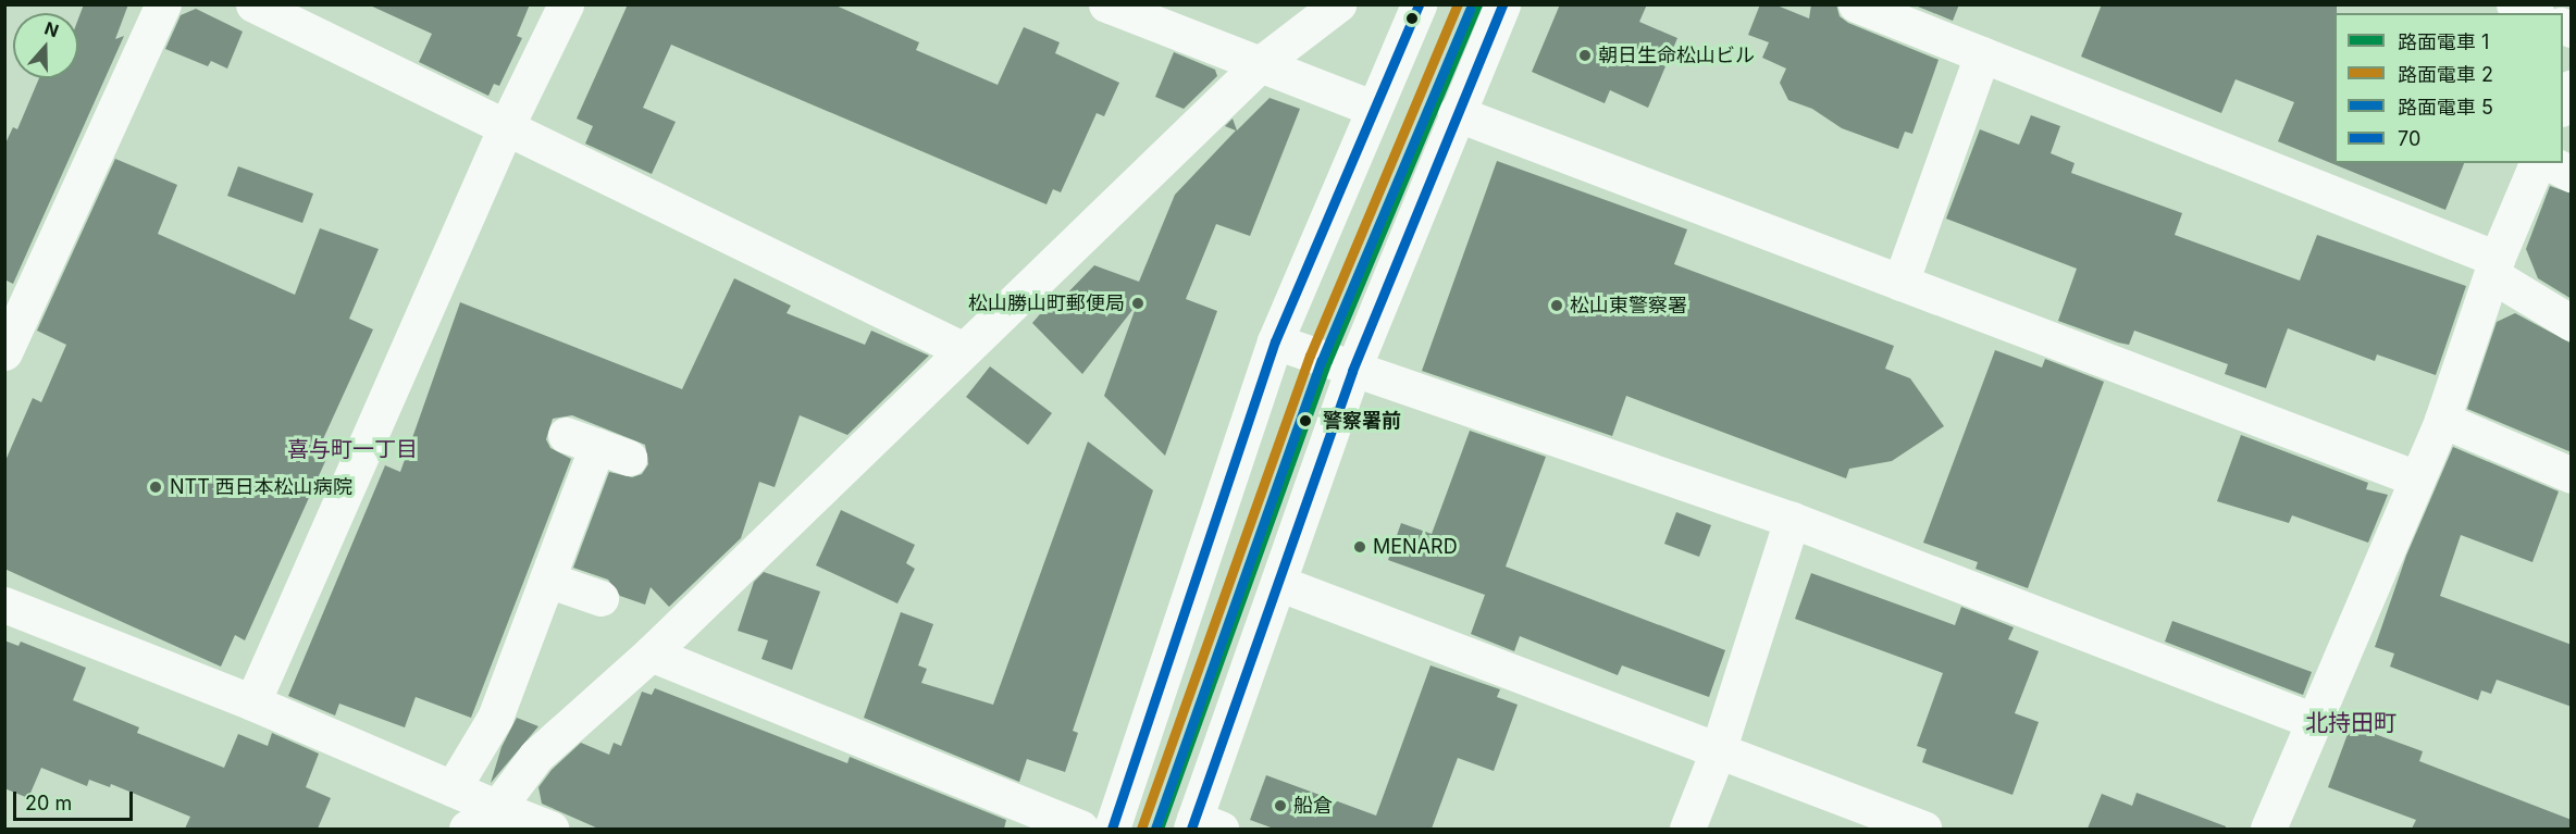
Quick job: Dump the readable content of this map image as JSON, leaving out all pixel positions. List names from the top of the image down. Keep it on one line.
{"districts":["喜与町一丁目","北持田町"],"places":["朝日生命松山ビル","松山勝山町郵便局","松山東警察署","警察署前","NTT 西日本松山病院","MENARD","船倉"],"lines":["tram line 1","tram line 2","transit line 70","tram line 5"],"legend":["路面電車 1","路面電車 2","路面電車 5","70"],"scale_bar":"20 m","north":"top"}
